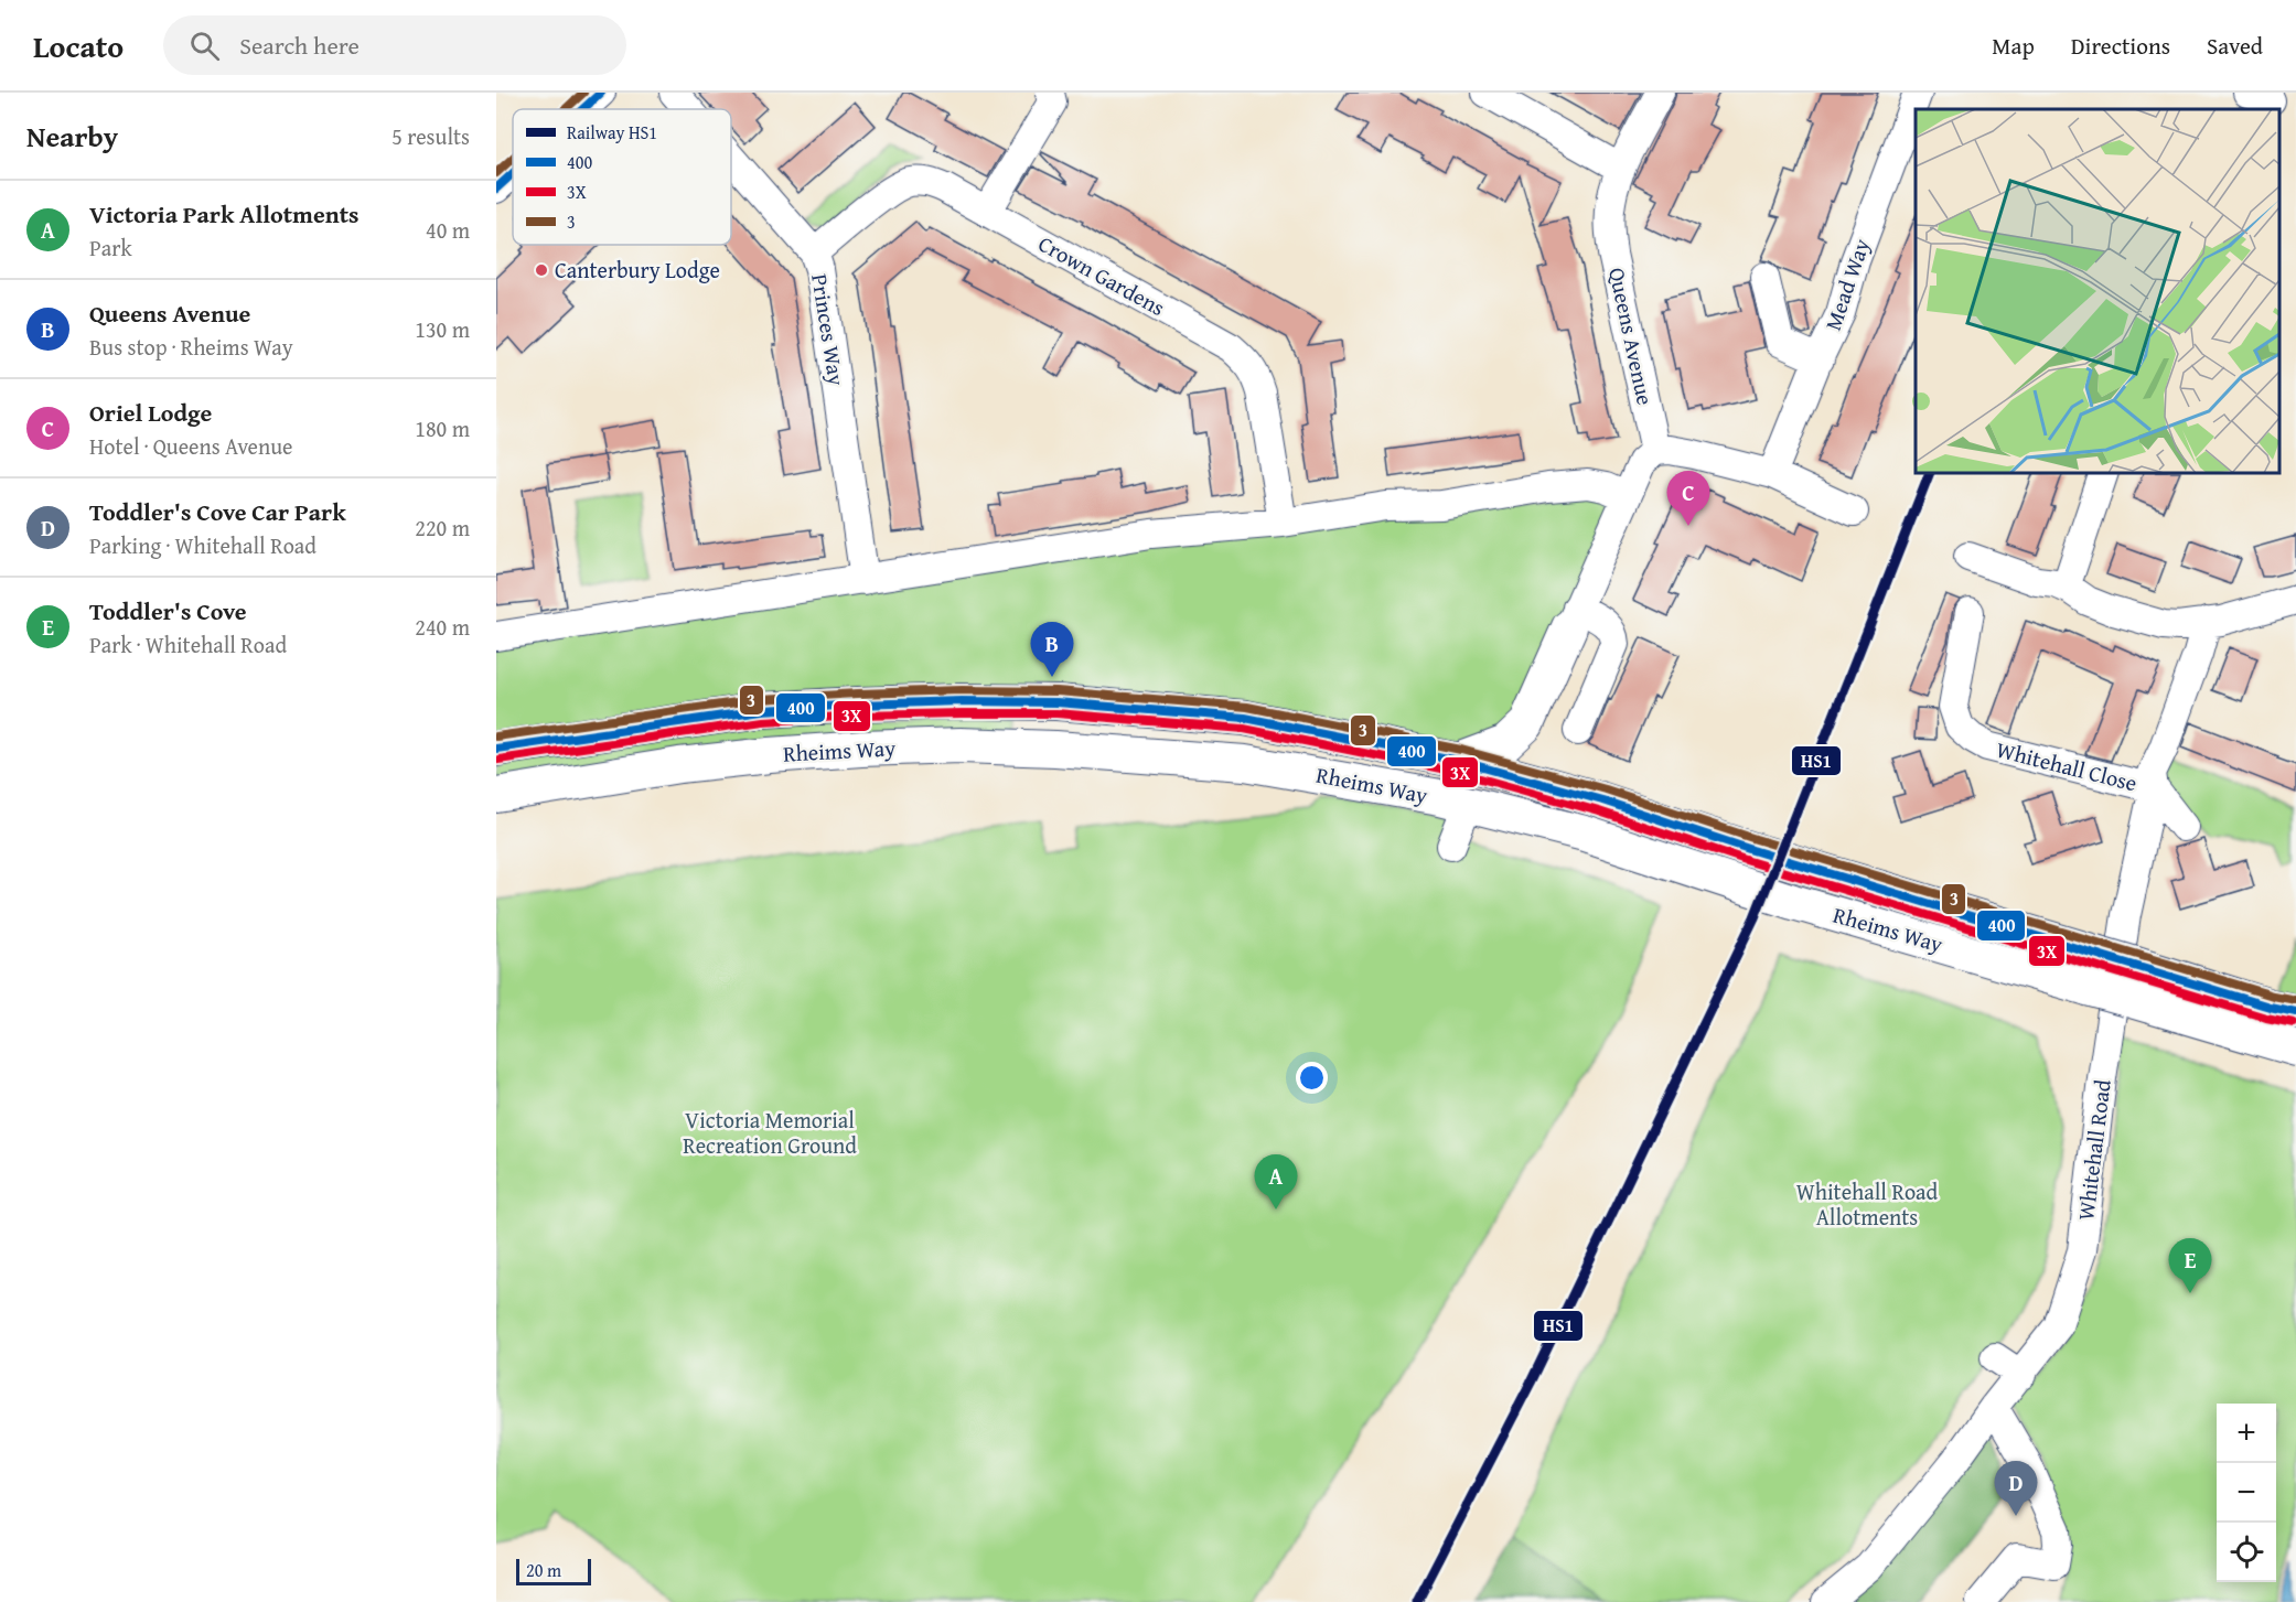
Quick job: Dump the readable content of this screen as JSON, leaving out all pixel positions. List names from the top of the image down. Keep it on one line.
{"streets":{"main road":["Rheims Way"],"street":["Crown Gardens","Mead Way","Princes Way","Queens Avenue","Whitehall Close","Whitehall Road"]},"crossings":[["Crown Gardens","Princes Way"],["Whitehall Close","Whitehall Road"]],"parks":["Victoria Memorial Recreation Ground","Whitehall Road Allotments"],"places":["Canterbury Lodge"],"lines":["transit line 400","transit line 3","rail line HS1","transit line 3X"],"legend":["Railway HS1","400","3X","3"],"scale_bar":"20 m","page":{"header":"Locato","search":"Search here","nav":["Map","Directions","Saved"],"heading":["Nearby","5 results"],"list":[{"mark":"A","name":"Victoria Park Allotments","note":"Park","value":"40 m"},{"mark":"B","name":"Queens Avenue","note":"Bus stop · Rheims Way","value":"130 m"},{"mark":"C","name":"Oriel Lodge","note":"Hotel · Queens Avenue","value":"180 m"},{"mark":"D","name":"Toddler's Cove Car Park","note":"Parking · Whitehall Road","value":"220 m"},{"mark":"E","name":"Toddler's Cove","note":"Park · Whitehall Road","value":"240 m"}],"pins":["C","B","A","E","D"],"map_buttons":["+","−"],"scale":"20 m"}}
